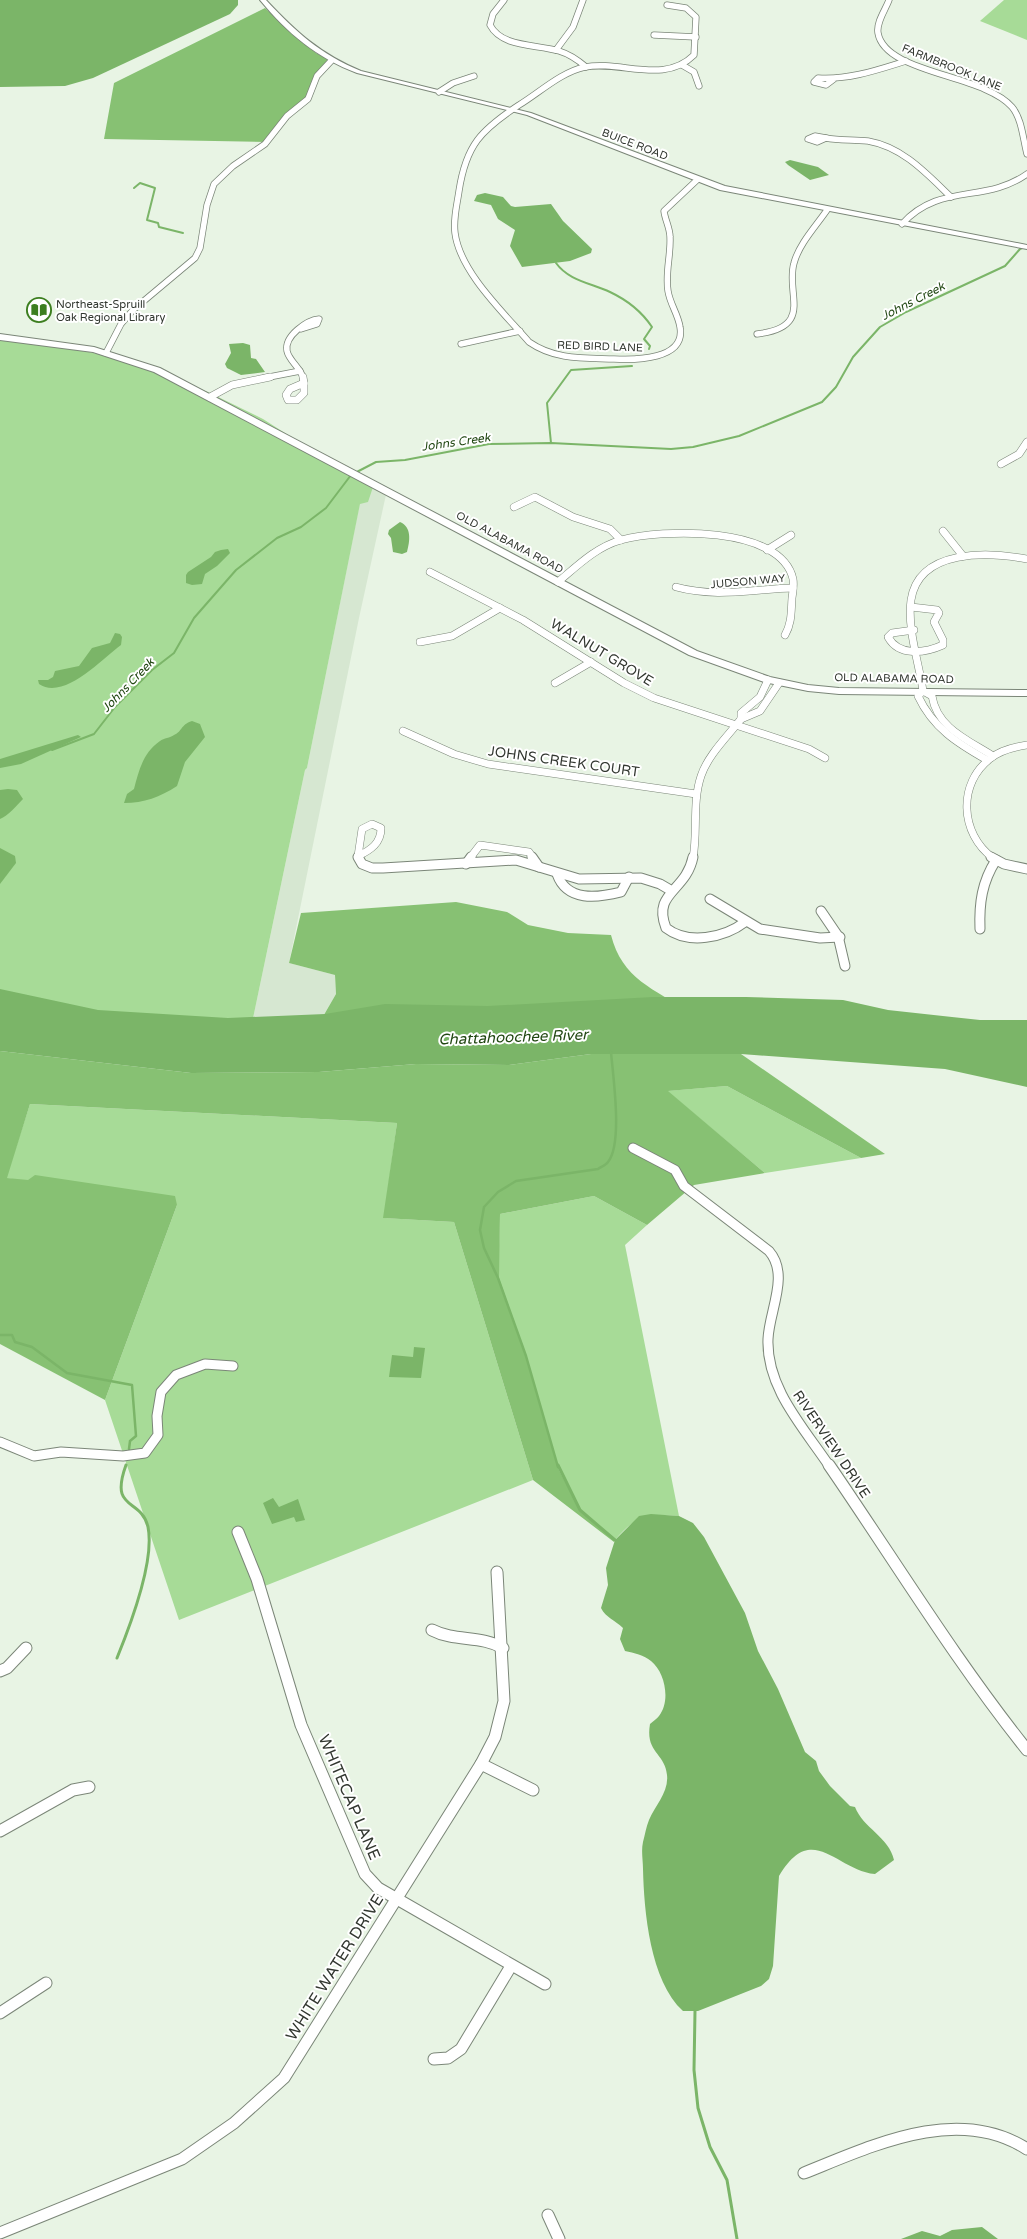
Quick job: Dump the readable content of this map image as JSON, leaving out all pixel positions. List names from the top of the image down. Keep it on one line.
{"streets":{"main road":["OLD ALABAMA ROAD"],"street":["FARMBROOK LANE","BUICE ROAD","RED BIRD LANE","JUDSON WAY","WALNUT GROVE","JOHNS CREEK COURT","RIVERVIEW DRIVE","WHITECAP LANE","WHITE WATER DRIVE"]},"crossings":[["BUICE ROAD","RED BIRD LANE"],["WHITECAP LANE","WHITE WATER DRIVE"]],"water":["Johns Creek","Chattahoochee River"],"places":{"library":["Northeast-Spruill Oak Regional Library"]}}
